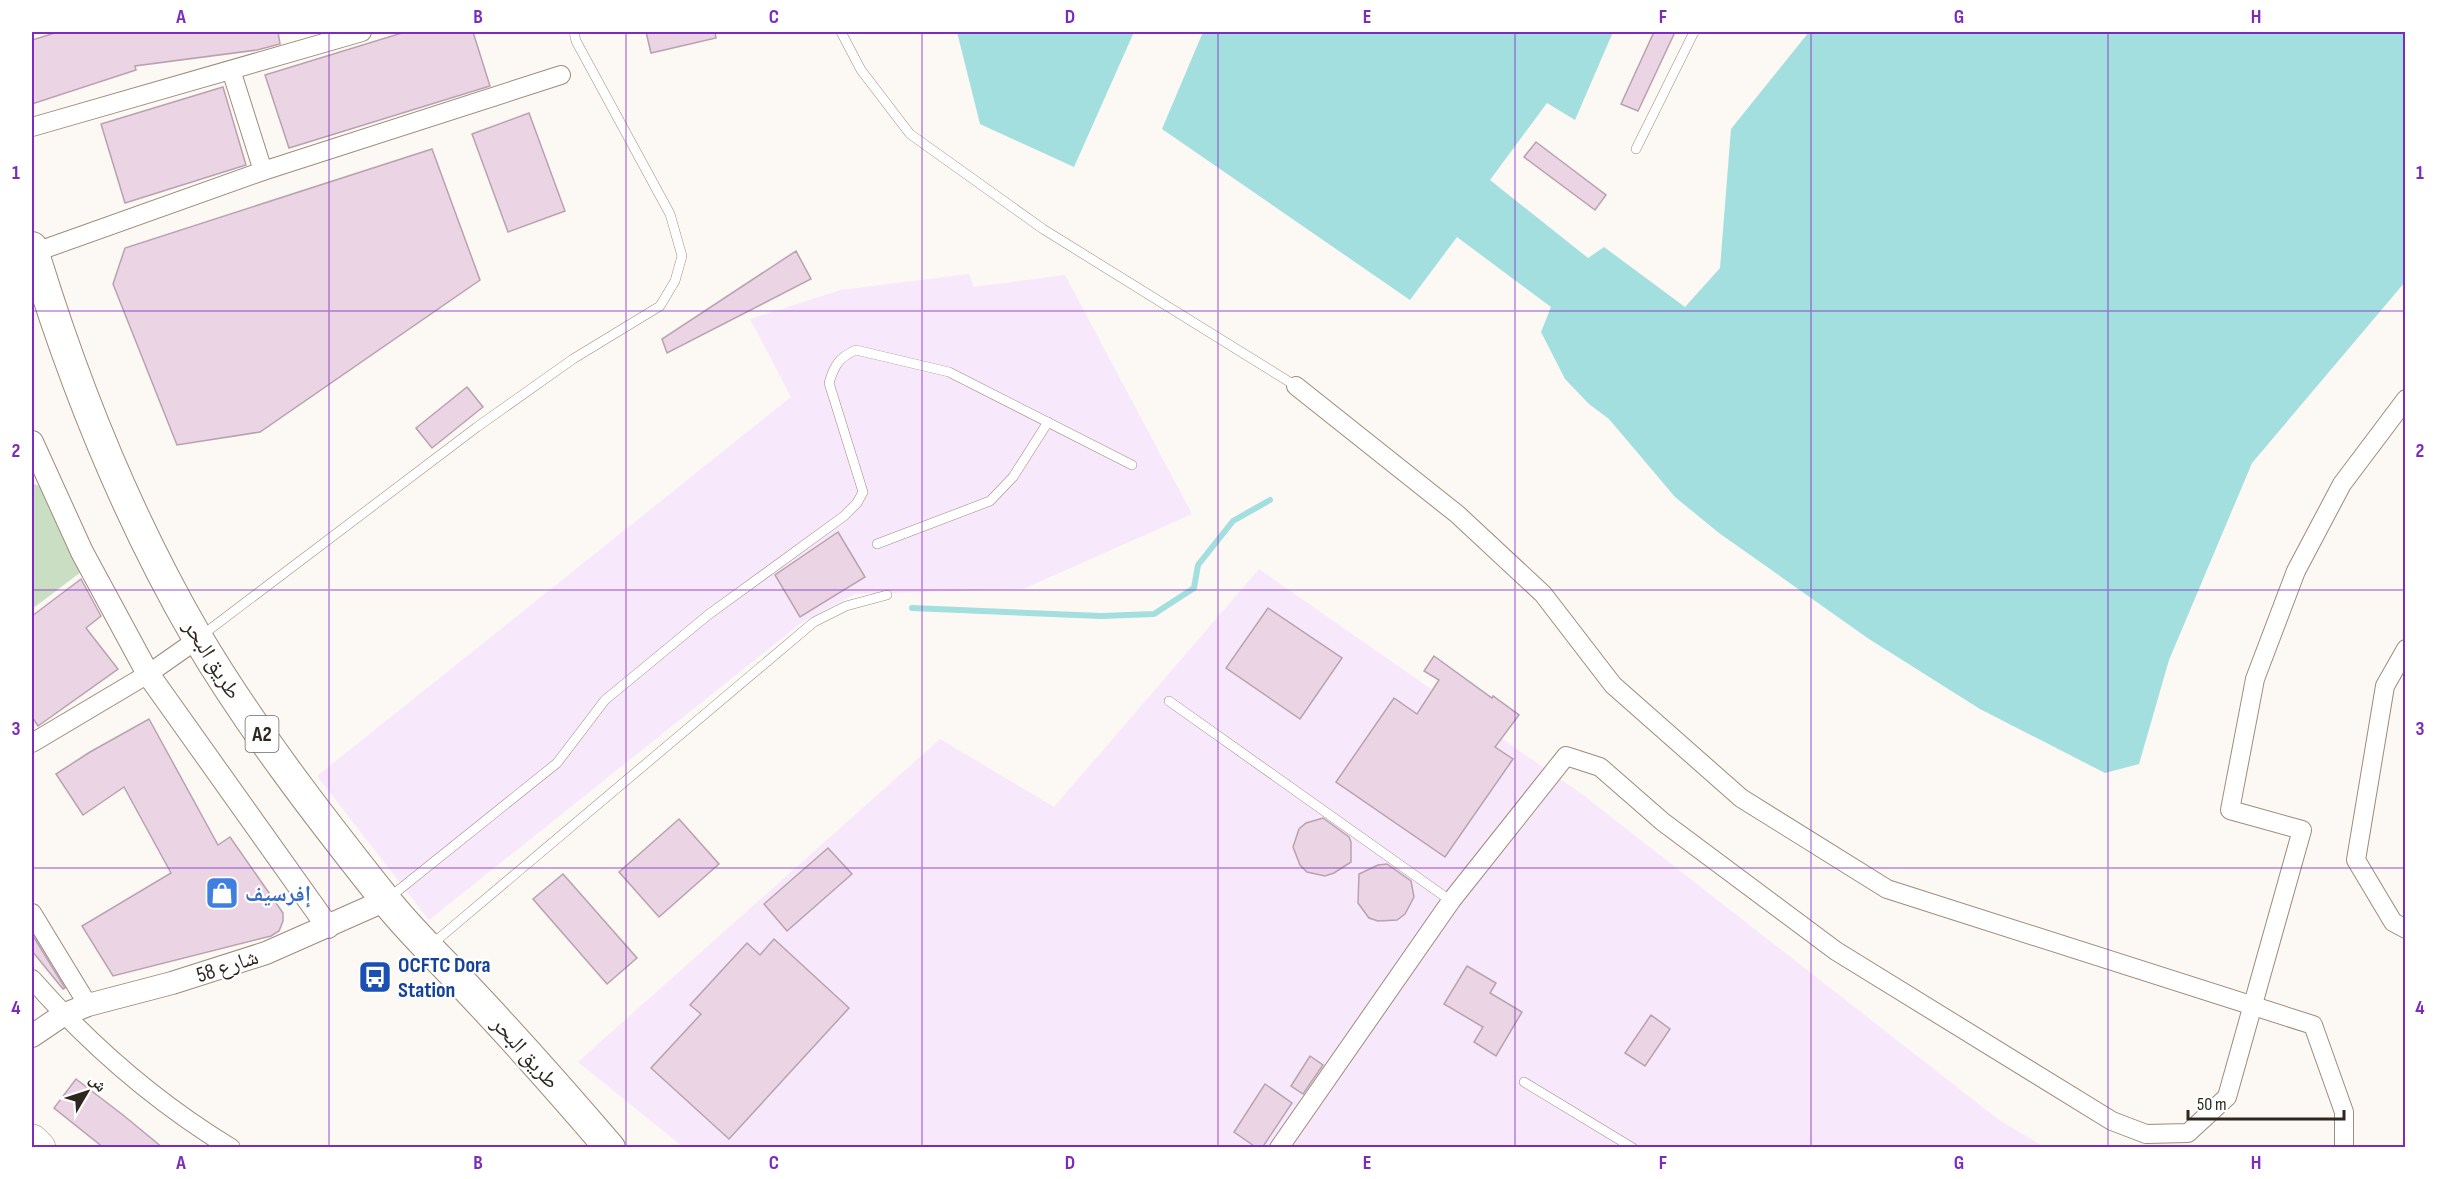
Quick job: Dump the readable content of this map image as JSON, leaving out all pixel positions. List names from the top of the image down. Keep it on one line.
{"streets":{"highway":["طريق البحر","A2"],"street":["شارع 58"]},"crossings":[["طريق البحر","شارع 58"]],"places":{"shop":["إفرسيف"],"bus stop":["OCFTC Dora Station"]},"scale_bar":"50 m","north":"top right","grid":{"columns":["A","B","C","D","E","F","G","H"],"rows":["1","2","3","4"]}}
